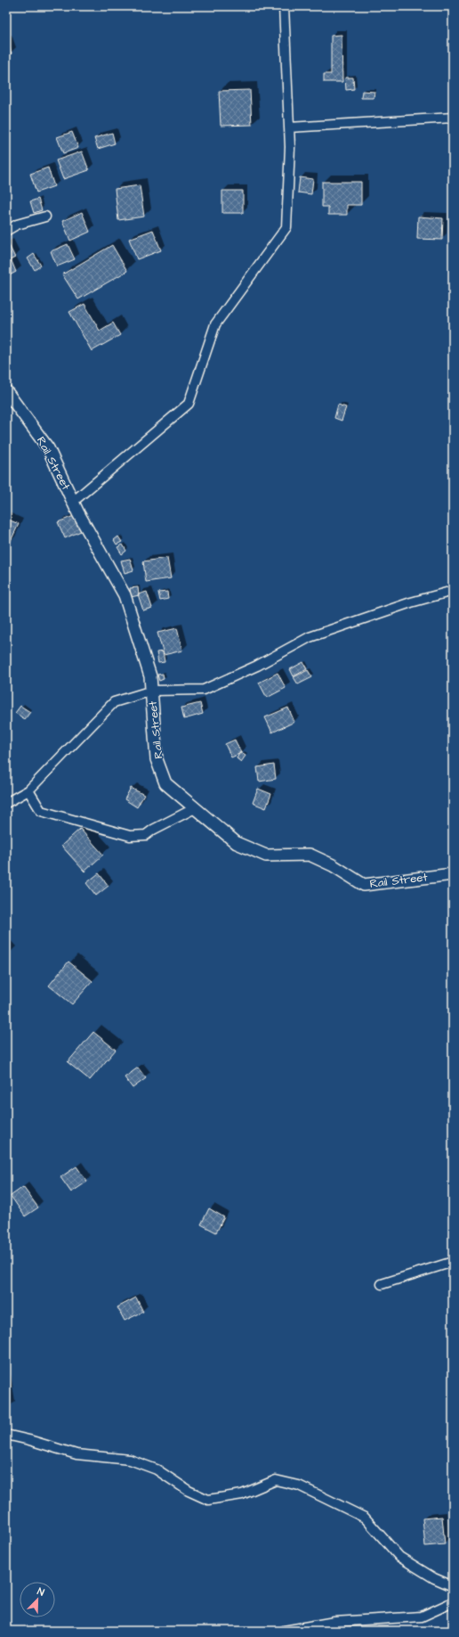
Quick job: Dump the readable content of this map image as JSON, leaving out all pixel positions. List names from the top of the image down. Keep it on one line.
{"streets":{"street":["Rail Street"]},"north":"top right"}
